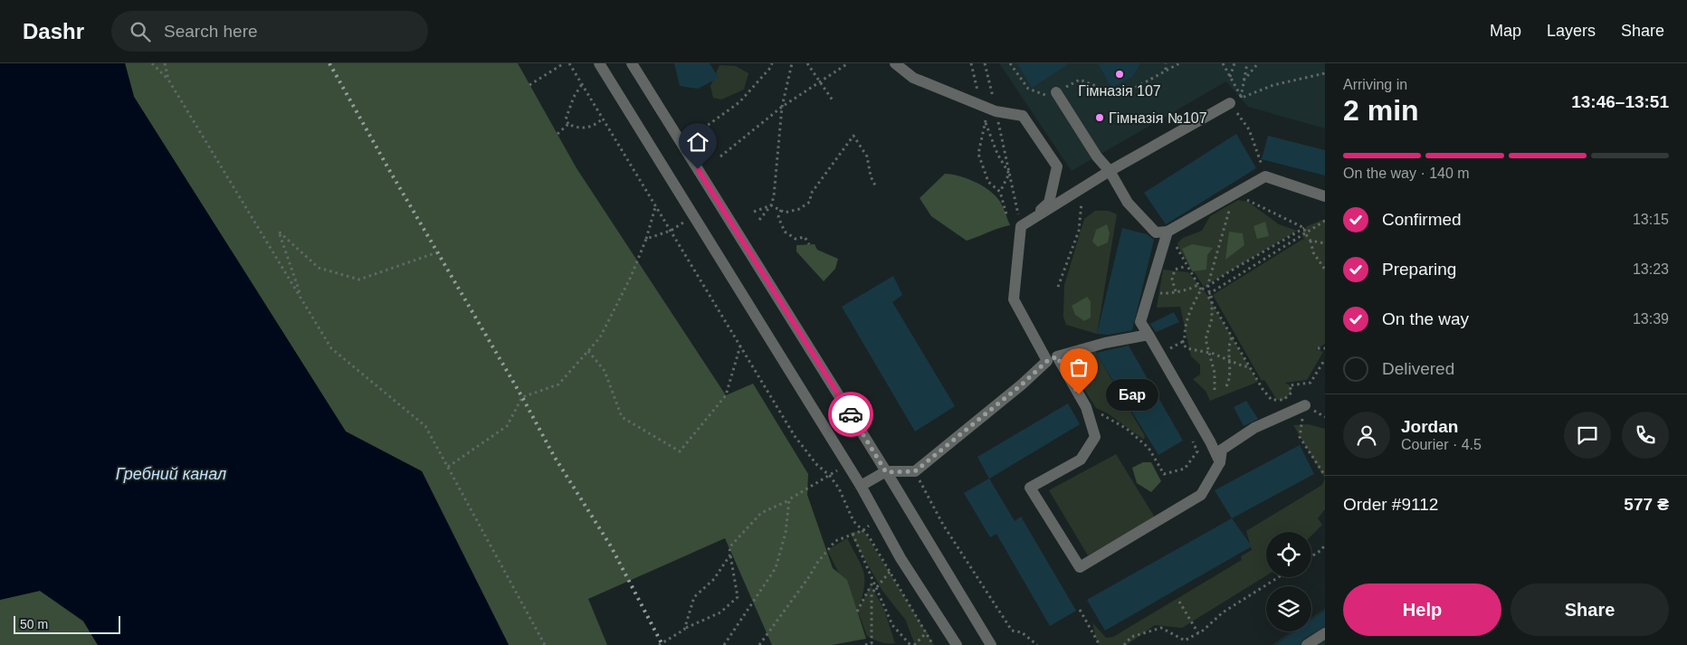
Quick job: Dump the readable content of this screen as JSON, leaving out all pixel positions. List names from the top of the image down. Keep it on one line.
{"water":["Гребний канал"],"places":["Гімназія 107","Гімназія №107","Бар"],"scale_bar":"50 m","page":{"header":"Dashr","search":"Search here","nav":["Map","Layers","Share"],"heading":["2 min","Arriving in","13:46–13:51"],"panel":["Jordan","Courier · 4.5","Order #9112","577 ₴"],"bar":"On the way · 140 m","list":[["Confirmed","13:15"],["Preparing","13:23"],["On the way","13:39"],"Delivered"],"bubble":"Бар","buttons":["Help","Share"],"scale":"50 m"}}
